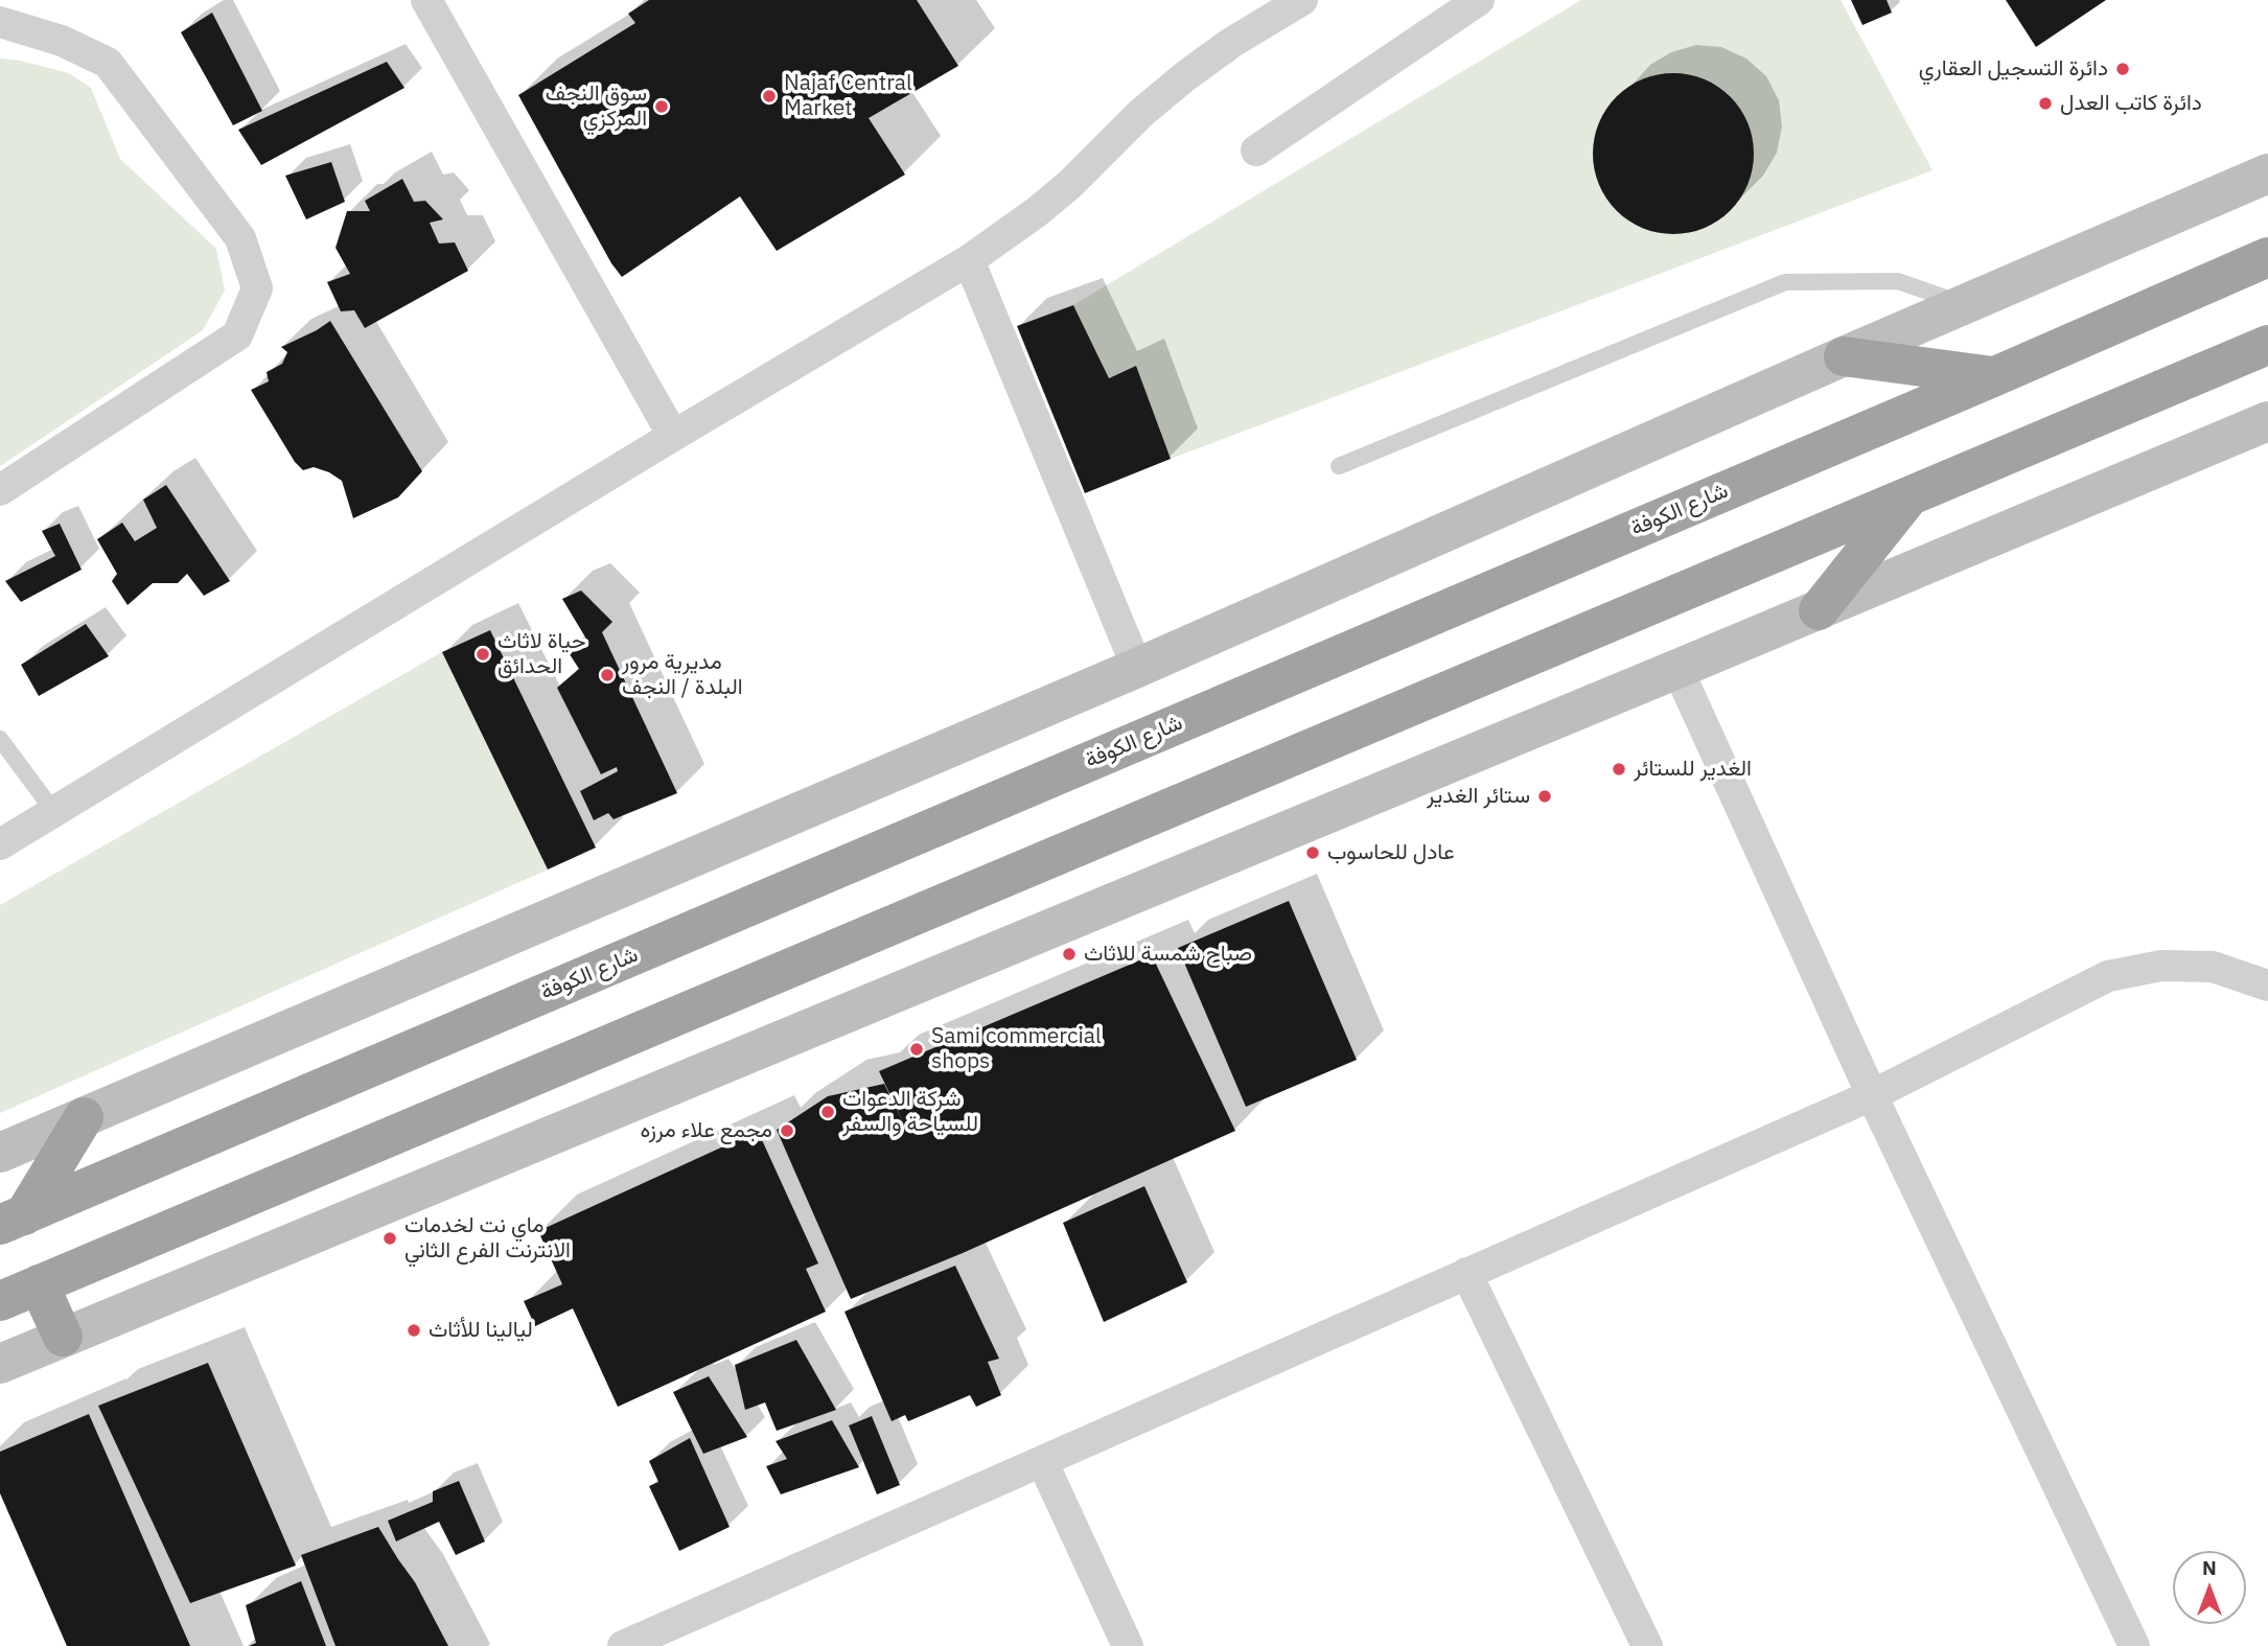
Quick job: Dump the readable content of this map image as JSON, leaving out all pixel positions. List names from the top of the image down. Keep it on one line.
{"streets":{"highway":["شارع الكوفة"]},"places":["دائرة التسجيل العقاري","Najaf Central Market","دائرة كاتب العدل","سوق النجف المركزي","حياة لاثاث الحدائق","مديرية مرور البلدة / النجف","الغدير للستائر","ستائر الغدير","عادل للحاسوب","صباح شمسة للاثاث","Sami commercial shops","شركة الدعوات للسياحة والسفر","مجمع علاء مرزه","ماي نت لخدمات الانترنت الفرع الثاني","ليالينا للأثاث"],"north":"top"}
